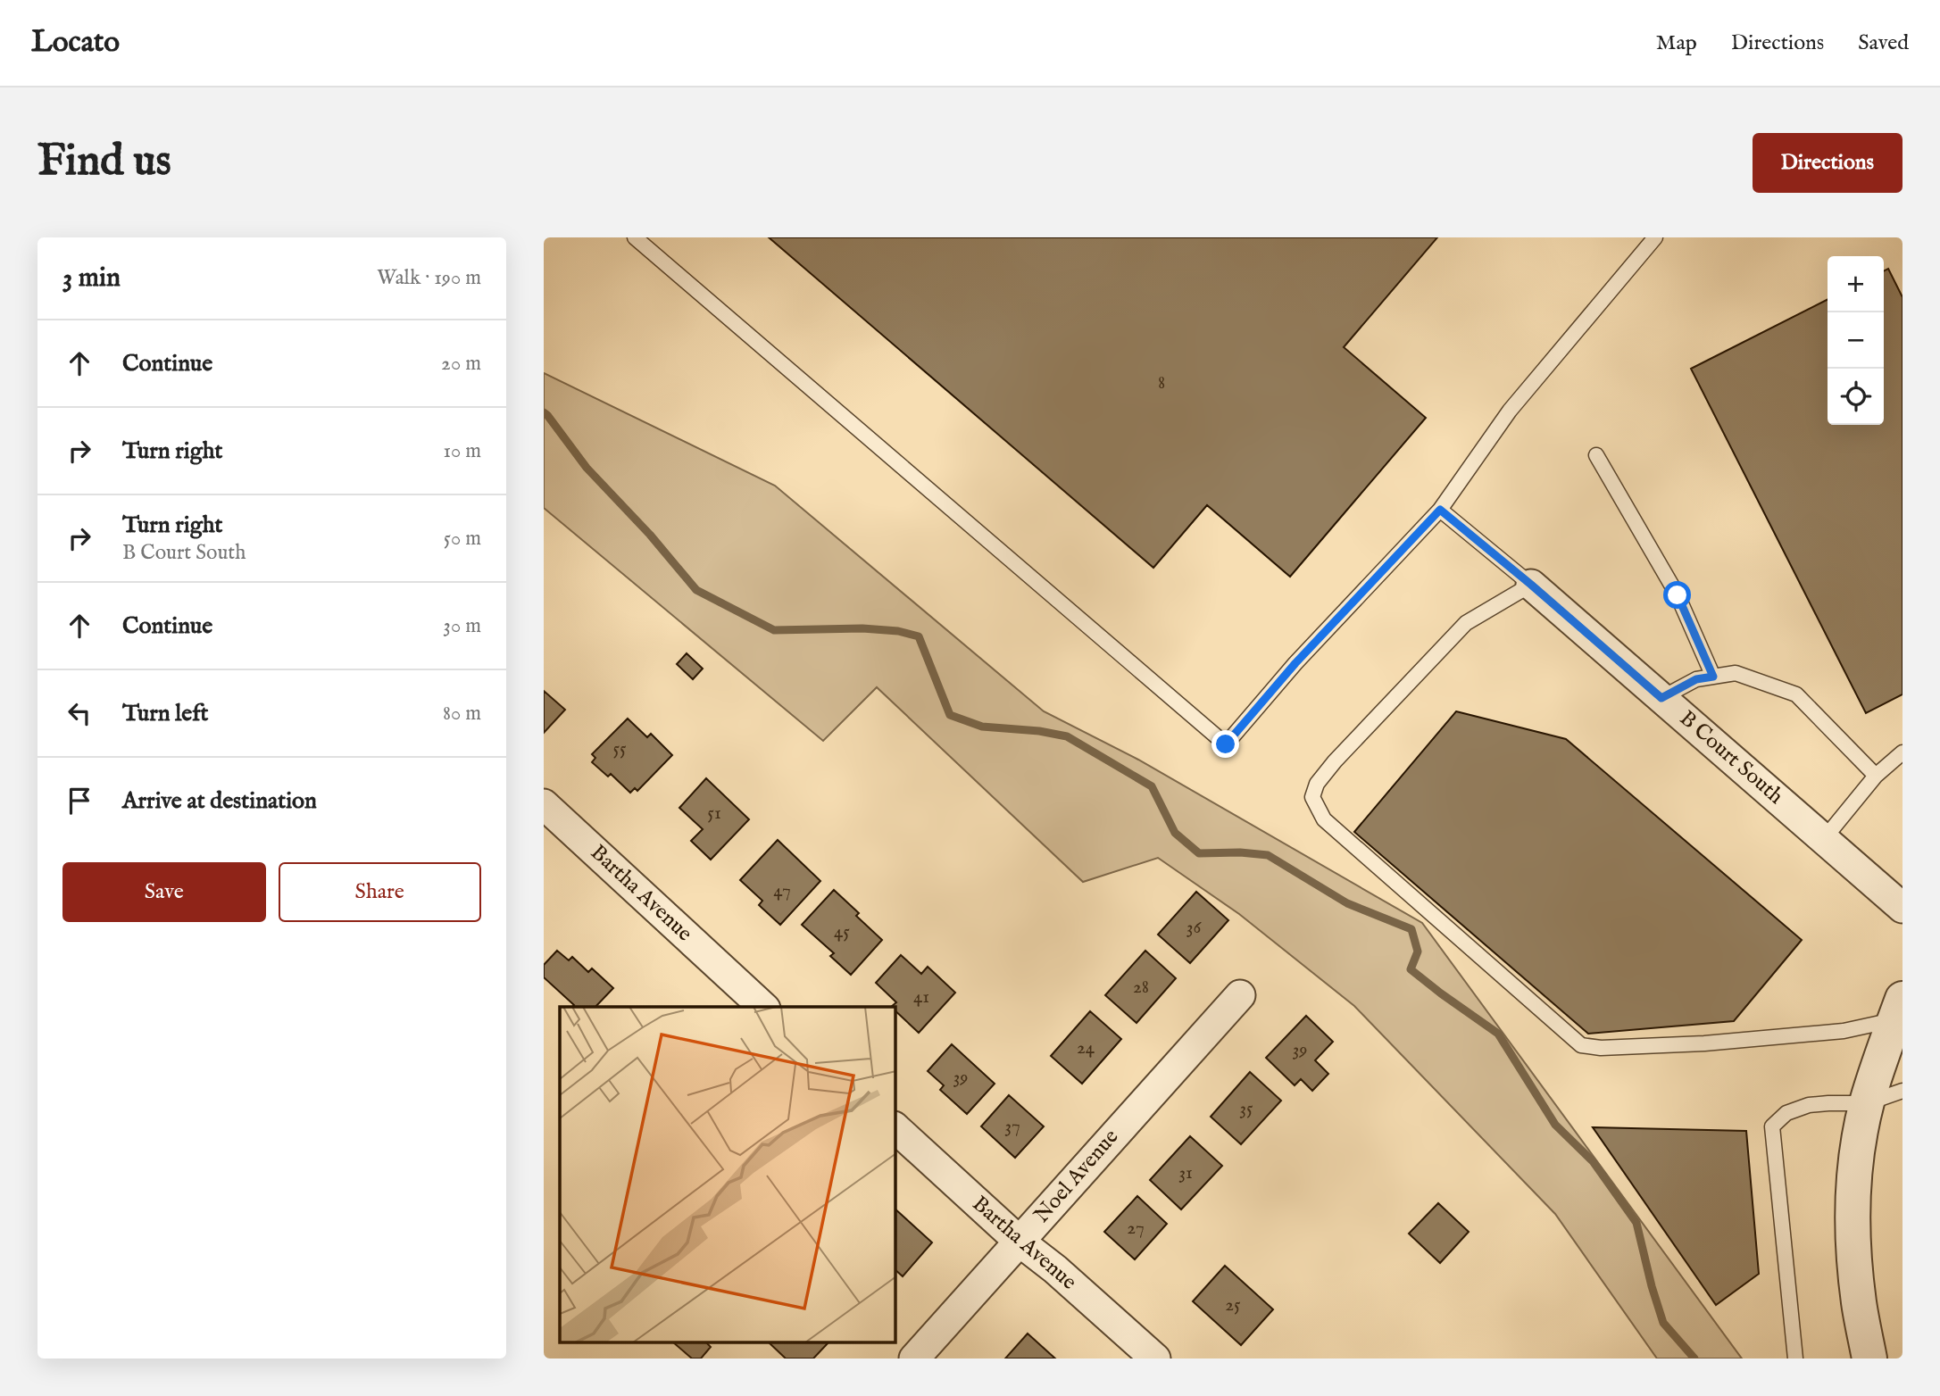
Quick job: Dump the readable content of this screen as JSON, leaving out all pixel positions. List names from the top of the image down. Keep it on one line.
{"streets":{"street":["B Court South","Bartha Avenue","Noel Avenue"]},"crossings":[["Bartha Avenue","Noel Avenue"]],"house_numbers":["8","55","51","47","36","45","28","41","24","39","39","35","37","31","27","25"],"page":{"header":"Locato","nav":["Map","Directions","Saved"],"buttons":["Directions",["Save","Share"]],"title":"Find us","heading":["3 min","Walk · 190 m"],"map_buttons":["+","−"],"list":[["Continue","20 m"],["Turn right","10 m"],["Turn right","B Court South","50 m"],["Continue","30 m"],["Turn left","80 m"],"Arrive at destination"]}}
